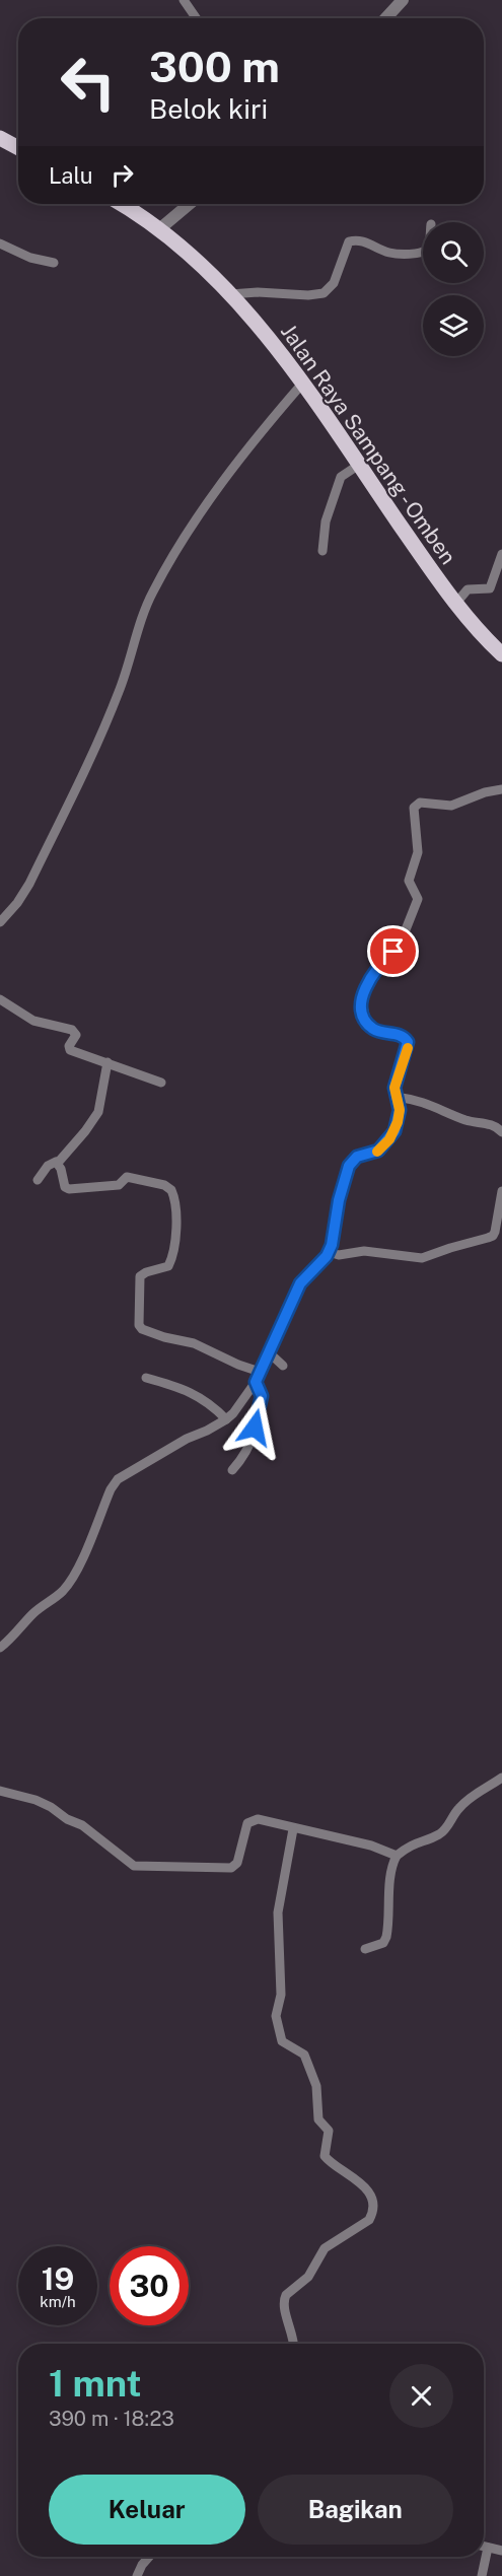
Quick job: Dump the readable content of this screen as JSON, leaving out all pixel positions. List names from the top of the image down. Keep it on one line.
{"streets":{"main road":["Jalan Raya Sampang - Omben"]},"page":{"turn":["300 m","Belok kiri"],"then":"Lalu","speed":"19 km/h","limit":"30","heading":["1 mnt","390 m · 18:23"],"buttons":["Keluar","Bagikan"]}}
